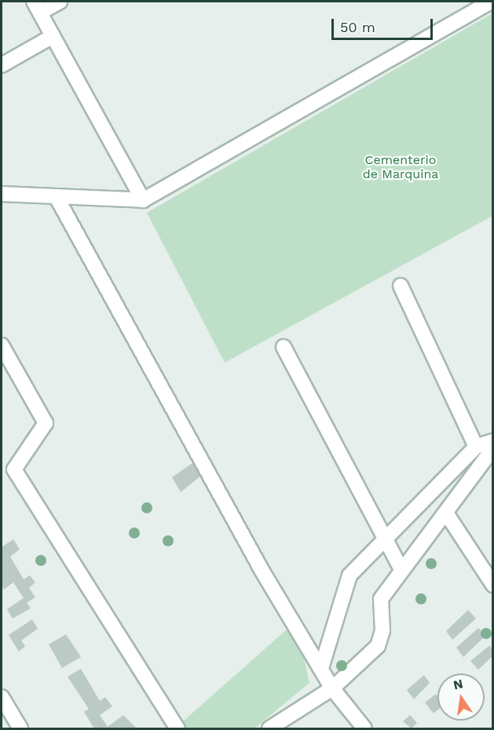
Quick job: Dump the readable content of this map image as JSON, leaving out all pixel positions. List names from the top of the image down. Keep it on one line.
{"parks":["Cementerio de Marquina"],"scale_bar":"50 m","north":"top"}
